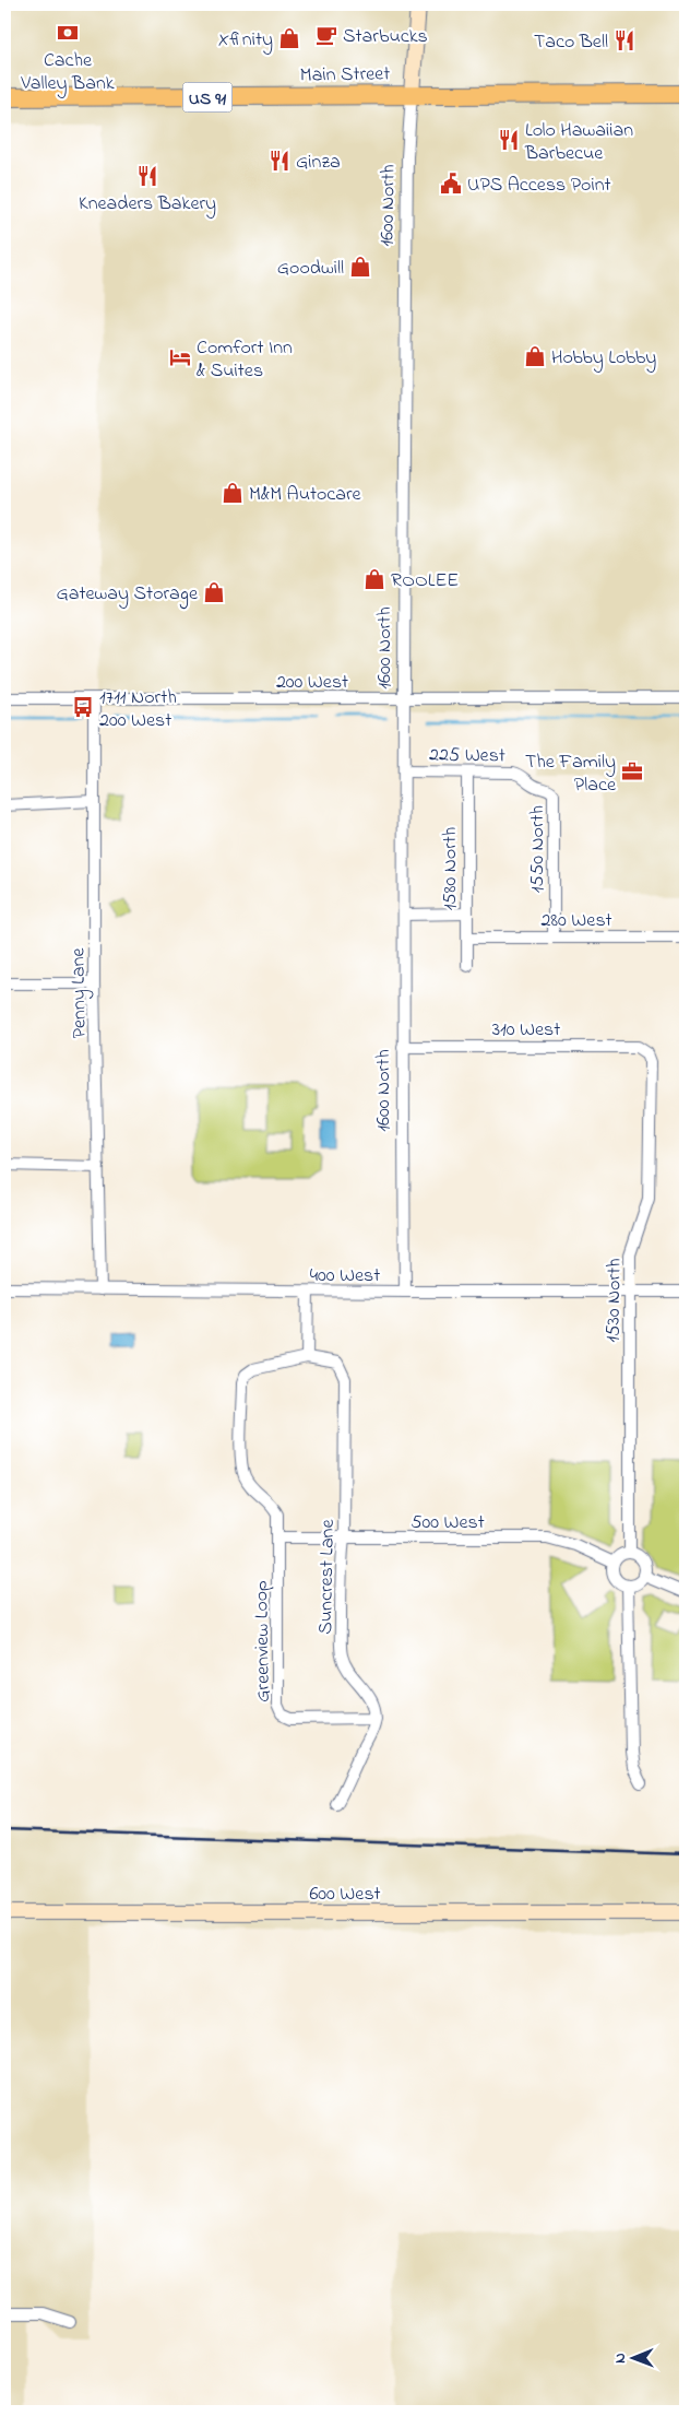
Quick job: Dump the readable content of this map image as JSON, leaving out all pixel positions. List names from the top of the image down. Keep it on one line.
{"streets":{"main road":["Main Street","US 91"],"street":["1600 North","200 West","225 West","1550 North","1580 North","280 West","Penny Lane","310 West","400 West","1530 North","500 West","Suncrest Lane","Greenview Loop","600 West"]},"crossings":[["Main Street","1600 North"],["1600 North","200 West"],["1600 North","225 West"],["1600 North","310 West"],["1600 North","400 West"],["200 West","Penny Lane"],["225 West","1550 North"],["225 West","1580 North"],["1550 North","280 West"],["1580 North","280 West"],["Penny Lane","400 West"],["310 West","1530 North"],["400 West","1530 North"],["1530 North","500 West"],["500 West","Suncrest Lane"],["500 West","Greenview Loop"],["Suncrest Lane","Greenview Loop"]],"places":{"bank":["Cache Valley Bank"],"cafe":["Starbucks"],"shop":["Xfinity","Goodwill","Hobby Lobby","M&M Autocare","ROOLEE","Gateway Storage"],"restaurant":["Taco Bell","Lolo Hawaiian Barbecue","Ginza","Kneaders Bakery"],"public building":["UPS Access Point"],"hotel":["Comfort Inn & Suites"],"bus stop":["1711 North 200 West"],"office":["The Family Place"]},"north":"left"}
